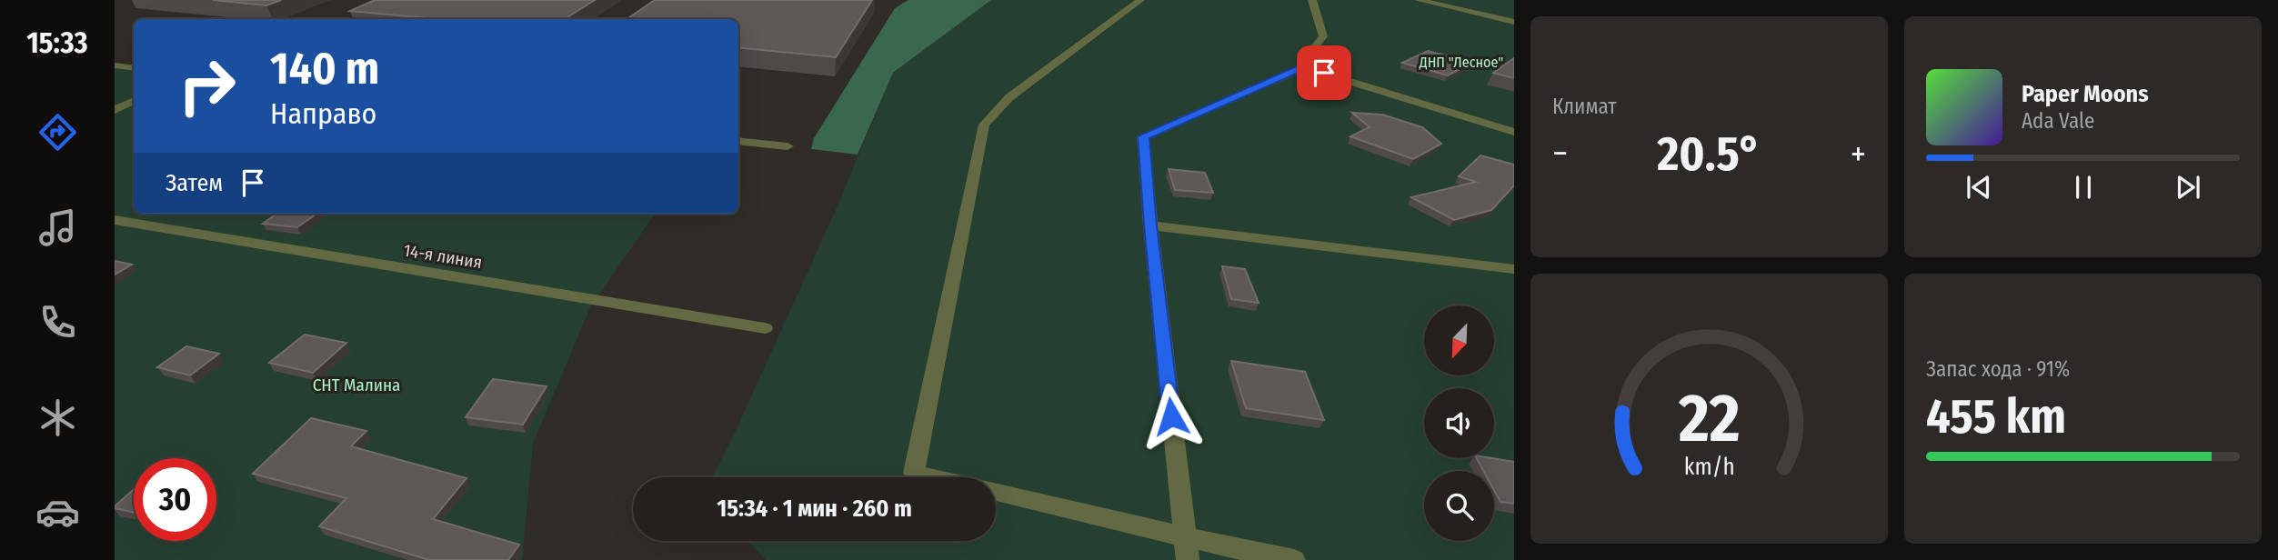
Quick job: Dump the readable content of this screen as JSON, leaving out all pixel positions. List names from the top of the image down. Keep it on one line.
{"streets":{"street":["14-я линия"]},"parks":["ДНП \"Лесное\"","СНТ Малина"],"north":"bottom left","page":{"tabs":"15:33","tile":["Климат",["Запас хода · 91%","455 km"]],"turn":["140 m","Направо"],"song":["Paper Moons","Ada Vale"],"heat":["−","20.5°","+"],"then":"Затем","limit":"30","trip":"15:34 · 1 мин · 260 m","gauge":["22","km/h"]}}
